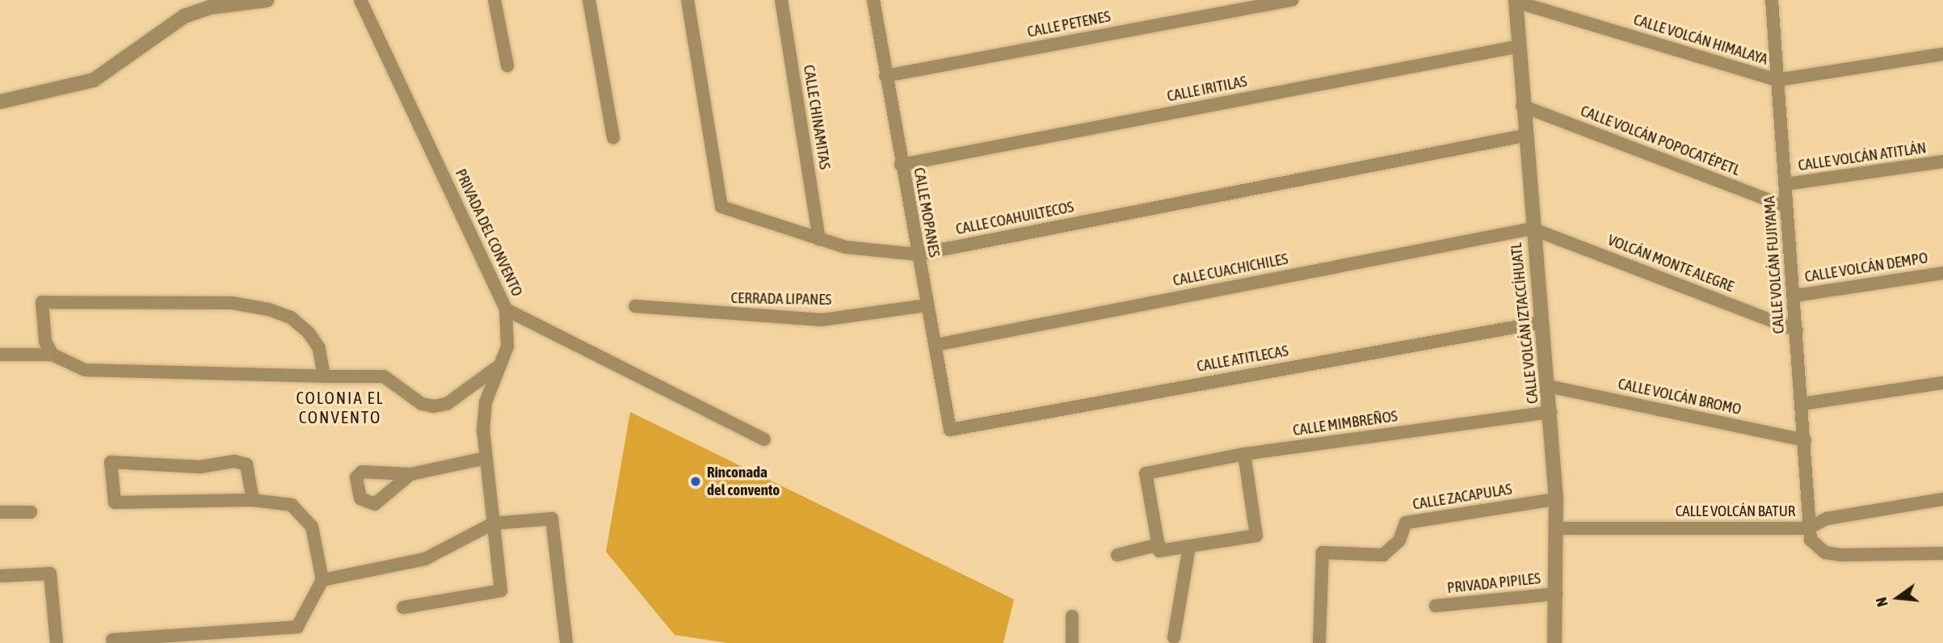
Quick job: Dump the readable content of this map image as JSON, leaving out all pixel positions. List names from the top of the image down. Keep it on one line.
{"streets":{"street":["CALLE PETENES","CALLE VOLCÁN HIMALAYA","CALLE IRITILAS","CALLE CHINAMITAS","CALLE VOLCÁN POPOCATÉPETL","CALLE VOLCÁN ATITLÁN","CALLE MOPANES","CALLE COAHUILTECOS","PRIVADA DEL CONVENTO","VOLCÁN MONTE ALEGRE","CALLE VOLCÁN FUJIYAMA","CALLE VOLCÁN DEMPO","CALLE CUACHICHILES","CERRADA LIPANES","CALLE VOLCÁN IZTACCÍHUATL","CALLE ATITLECAS","CALLE VOLCÁN BROMO","CALLE MIMBREÑOS","CALLE ZACAPULAS","CALLE VOLCÁN BATUR","PRIVADA PIPILES"]},"crossings":[["CALLE PETENES","CALLE MOPANES"],["CALLE VOLCÁN HIMALAYA","CALLE VOLCÁN FUJIYAMA"],["CALLE VOLCÁN HIMALAYA","CALLE VOLCÁN IZTACCÍHUATL"],["CALLE IRITILAS","CALLE MOPANES"],["CALLE IRITILAS","CALLE VOLCÁN IZTACCÍHUATL"],["CALLE CHINAMITAS","CALLE COAHUILTECOS"],["CALLE VOLCÁN POPOCATÉPETL","CALLE VOLCÁN FUJIYAMA"],["CALLE VOLCÁN POPOCATÉPETL","CALLE VOLCÁN IZTACCÍHUATL"],["CALLE VOLCÁN ATITLÁN","CALLE VOLCÁN FUJIYAMA"],["CALLE MOPANES","CALLE COAHUILTECOS"],["CALLE MOPANES","CALLE CUACHICHILES"],["CALLE MOPANES","CERRADA LIPANES"],["CALLE MOPANES","CALLE ATITLECAS"],["CALLE COAHUILTECOS","CALLE VOLCÁN IZTACCÍHUATL"],["VOLCÁN MONTE ALEGRE","CALLE VOLCÁN FUJIYAMA"],["VOLCÁN MONTE ALEGRE","CALLE CUACHICHILES"],["VOLCÁN MONTE ALEGRE","CALLE VOLCÁN IZTACCÍHUATL"],["CALLE VOLCÁN FUJIYAMA","CALLE VOLCÁN DEMPO"],["CALLE VOLCÁN FUJIYAMA","CALLE VOLCÁN BROMO"],["CALLE VOLCÁN FUJIYAMA","CALLE VOLCÁN BATUR"],["CALLE CUACHICHILES","CALLE VOLCÁN IZTACCÍHUATL"],["CALLE VOLCÁN IZTACCÍHUATL","CALLE ATITLECAS"],["CALLE VOLCÁN IZTACCÍHUATL","CALLE VOLCÁN BROMO"],["CALLE VOLCÁN IZTACCÍHUATL","CALLE MIMBREÑOS"],["CALLE VOLCÁN IZTACCÍHUATL","CALLE ZACAPULAS"],["CALLE VOLCÁN IZTACCÍHUATL","CALLE VOLCÁN BATUR"],["CALLE VOLCÁN IZTACCÍHUATL","PRIVADA PIPILES"]],"districts":["COLONIA EL CONVENTO"],"places":["Rinconada del convento"],"north":"left"}
